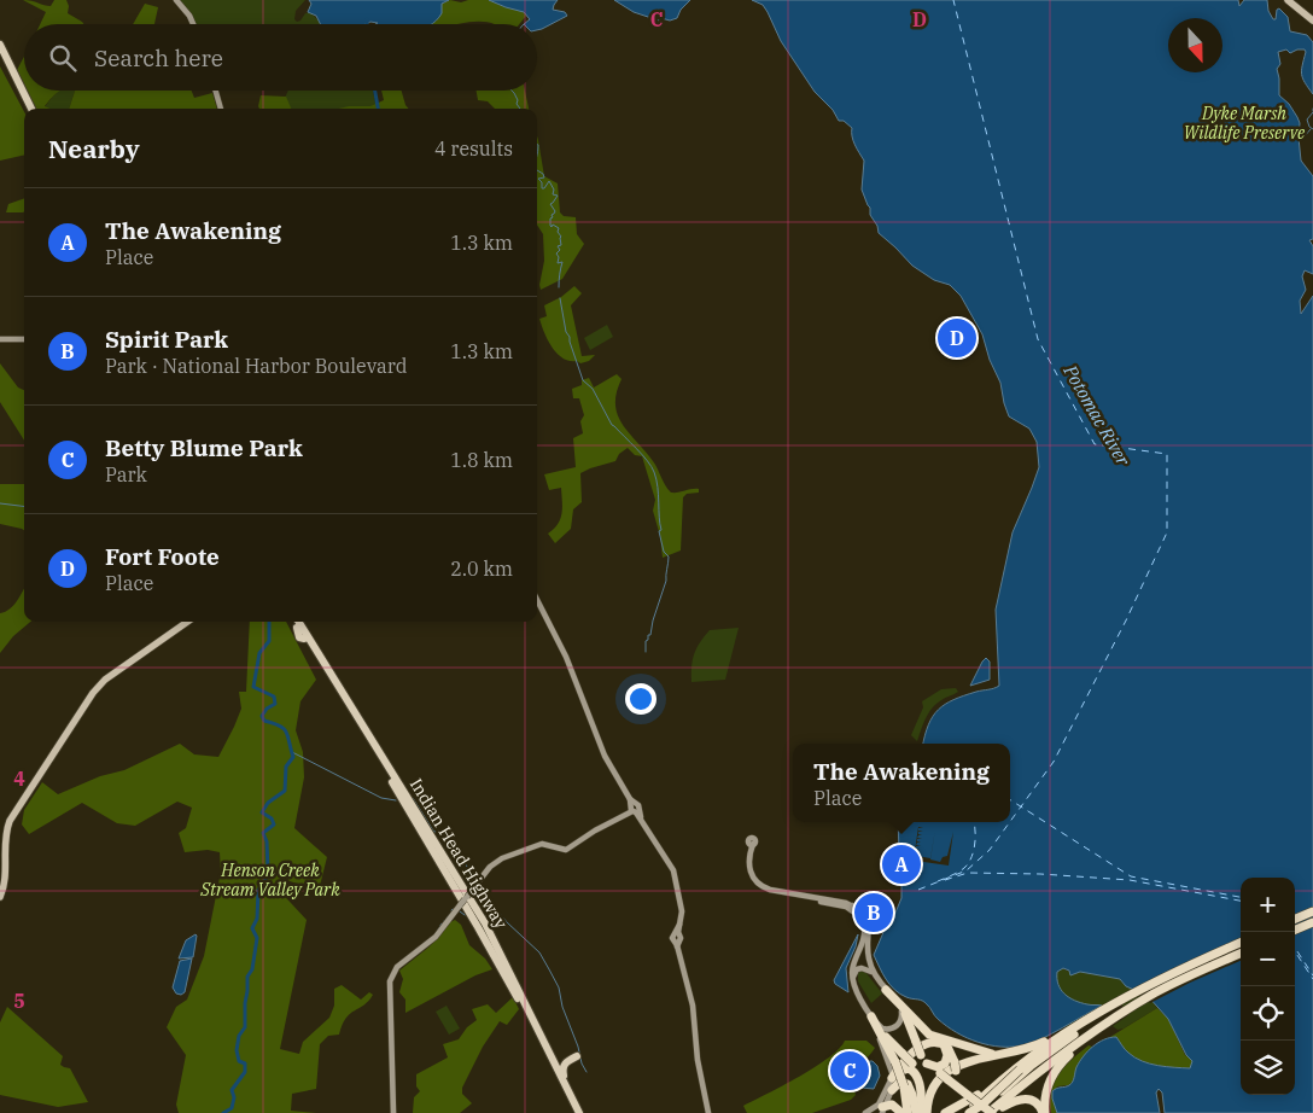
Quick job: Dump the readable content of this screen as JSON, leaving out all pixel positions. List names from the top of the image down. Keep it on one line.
{"streets":{"highway":["Indian Head Highway"]},"water":["Potomac River"],"parks":["Dyke Marsh Wildlife Preserve","Henson Creek Stream Valley Park"],"north":"bottom","page":{"search":"Search here","heading":["Nearby","4 results"],"list":[{"mark":"A","name":"The Awakening","note":"Place","value":"1.3 km"},{"mark":"B","name":"Spirit Park","note":"Park · National Harbor Boulevard","value":"1.3 km"},{"mark":"C","name":"Betty Blume Park","note":"Park","value":"1.8 km"},{"mark":"D","name":"Fort Foote","note":"Place","value":"2.0 km"}],"pins":["D","A","B","C"],"popup":["The Awakening","Place"],"map_buttons":["+","−"]},"grid":{"columns":["C","D"],"rows":["4","5"]}}
